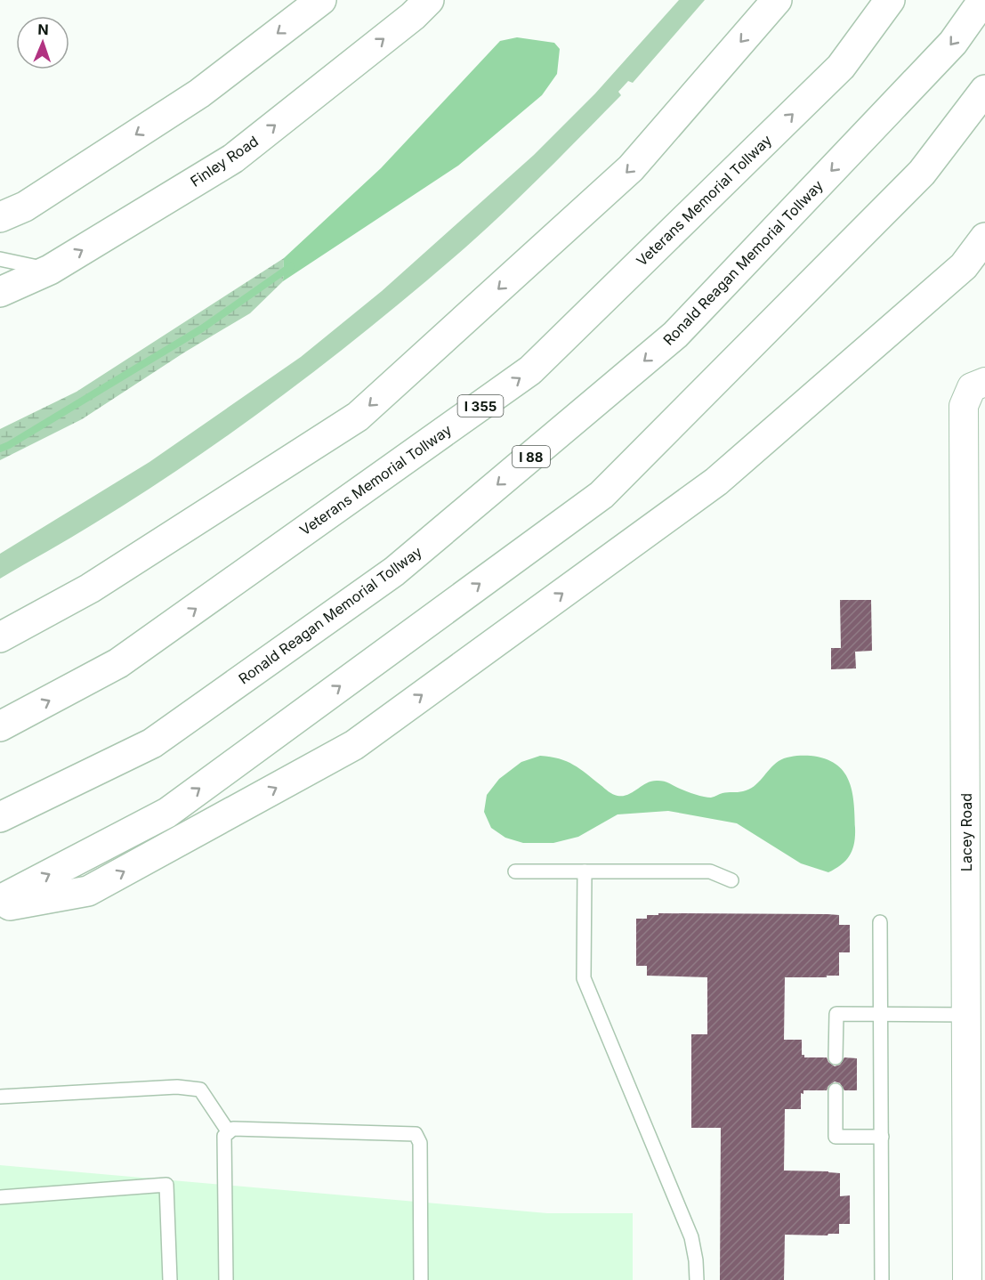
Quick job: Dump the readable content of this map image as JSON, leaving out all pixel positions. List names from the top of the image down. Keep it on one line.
{"streets":{"main road":["Finley Road","Veterans Memorial Tollway","Ronald Reagan Memorial Tollway","I 355","I 88"],"street":["Lacey Road"]},"north":"top"}
